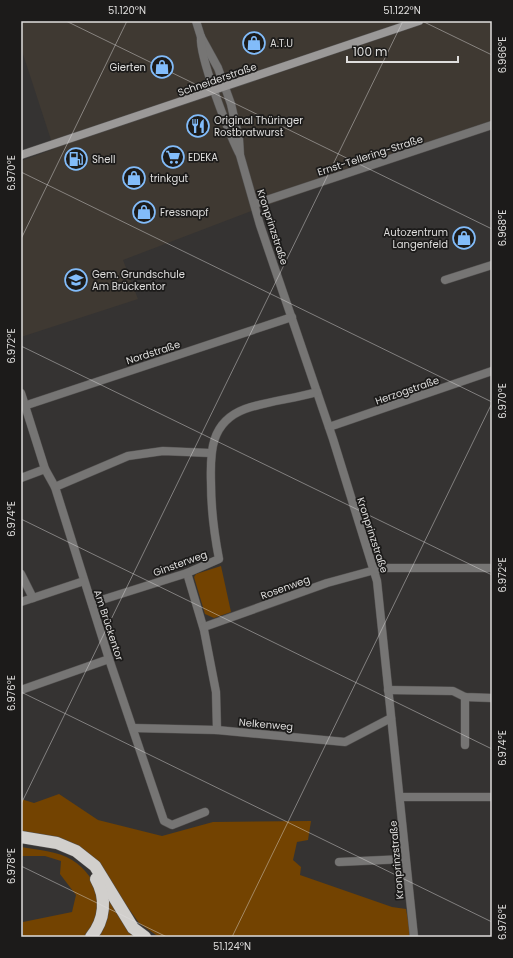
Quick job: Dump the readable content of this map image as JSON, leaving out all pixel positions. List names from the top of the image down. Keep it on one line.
{"streets":{"main road":["Schneiderstraße"],"street":["Ernst-Tellering-Straße","Kronprinzstraße","Nordstraße","Herzogstraße","Ginsterweg","Rosenweg","Am Brückentor","Nelkenweg"]},"crossings":[["Schneiderstraße","Kronprinzstraße"],["Ernst-Tellering-Straße","Kronprinzstraße"],["Kronprinzstraße","Nordstraße"],["Kronprinzstraße","Herzogstraße"],["Kronprinzstraße","Rosenweg"],["Kronprinzstraße","Nelkenweg"],["Nordstraße","Am Brückentor"],["Ginsterweg","Am Brückentor"],["Am Brückentor","Nelkenweg"]],"places":{"shop":["A.T.U","Gierten","trinkgut","Fressnapf","Autozentrum Langenfeld"],"restaurant":["Original Thüringer Rostbratwurst"],"supermarket":["EDEKA"],"fuel station":["Shell"],"school or university":["Gem. Grundschule Am Brückentor"]},"scale_bar":"100 m","coordinates":["51.120°N","51.122°N","6.966°E","6.970°E","6.968°E","6.972°E","6.974°E","6.976°E","6.978°E","51.124°N"]}
